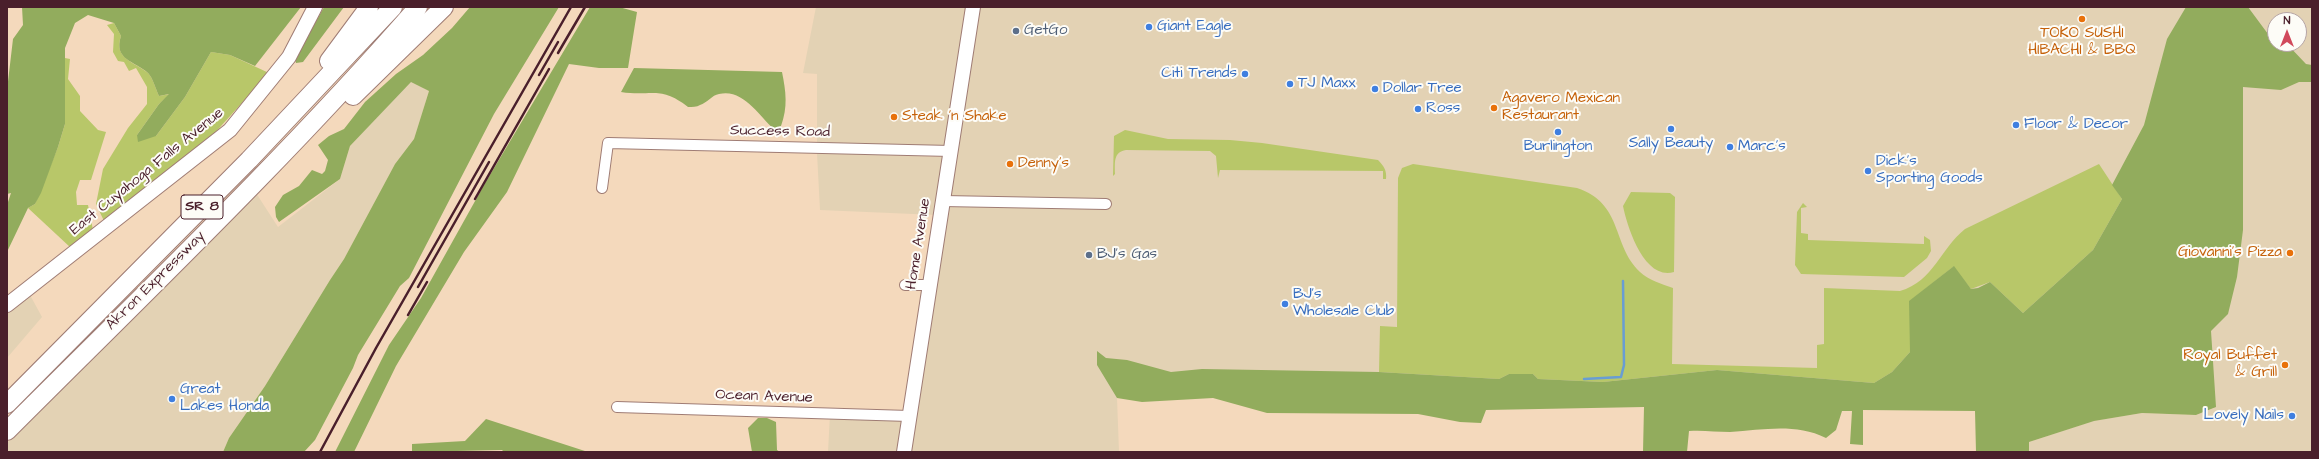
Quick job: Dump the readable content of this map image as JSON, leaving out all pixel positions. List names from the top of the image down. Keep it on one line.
{"streets":{"highway":["SR 8","Akron Expressway"],"street":["Success Road","East Cuyahoga Falls Avenue","Home Avenue","Ocean Avenue"]},"crossings":[["Success Road","Home Avenue"],["Home Avenue","Ocean Avenue"]],"places":["TOKO SUSHI HIBACHI & BBQ","Giant Eagle","GetGo","Citi Trends","TJ Maxx","Dollar Tree","Agavero Mexican Restaurant","Ross","Steak 'n Shake","Floor & Decor","Sally Beauty","Burlington","Marc's","Denny's","Dick's Sporting Goods","Giovanni's Pizza","BJ’s Gas","BJ's Wholesale Club","Royal Buffet & Grill","Great Lakes Honda","Lovely Nails"],"north":"top"}
